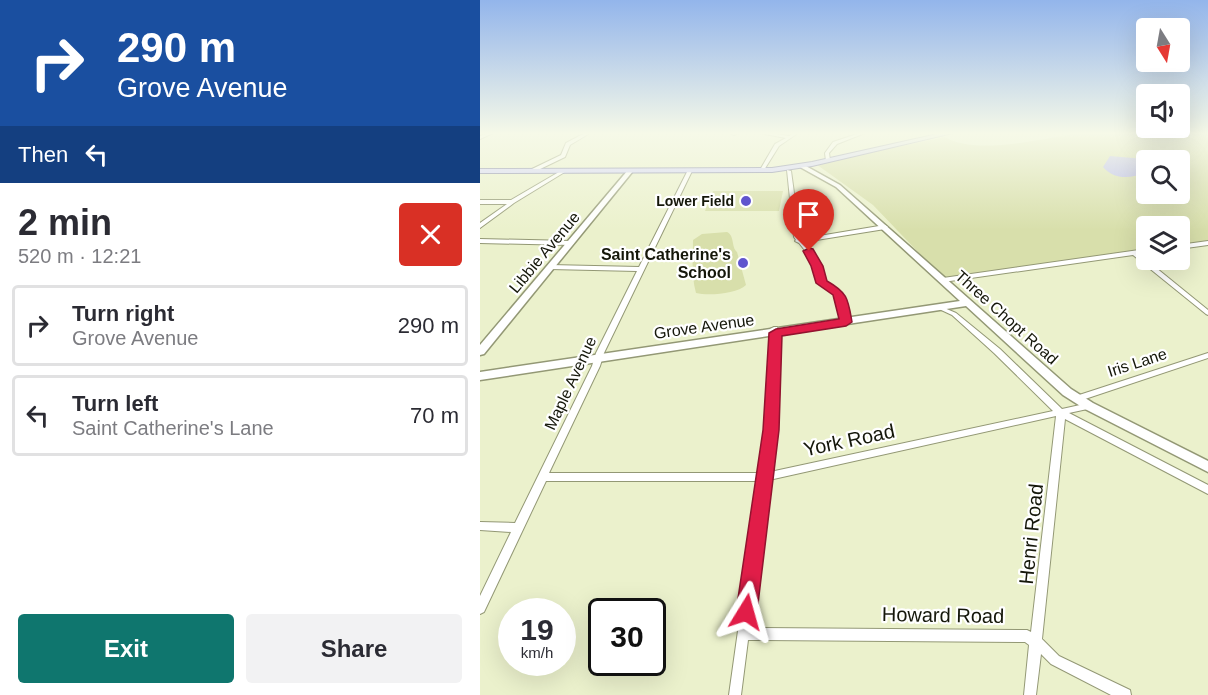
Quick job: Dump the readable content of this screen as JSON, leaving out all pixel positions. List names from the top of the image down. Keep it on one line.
{"streets":{"main road":["Libbie Avenue","Three Chopt Road","Grove Avenue"],"street":["Iris Lane","Maple Avenue","York Road","Henri Road","Howard Road"]},"crossings":[["Three Chopt Road","Grove Avenue"],["Three Chopt Road","Iris Lane"],["Three Chopt Road","York Road"],["Grove Avenue","Maple Avenue"],["Maple Avenue","York Road"],["York Road","Henri Road"],["Henri Road","Howard Road"]],"places":["Lower Field","Saint Catherine's School"],"north":"bottom","page":{"turn":["290 m","Grove Avenue"],"then":"Then","heading":["2 min","520 m · 12:21"],"list":[{"name":"Turn right","note":"Grove Avenue","value":"290 m"},{"name":"Turn left","note":"Saint Catherine's Lane","value":"70 m"}],"speed":"19 km/h","limit":"30","buttons":["Exit","Share"]}}
